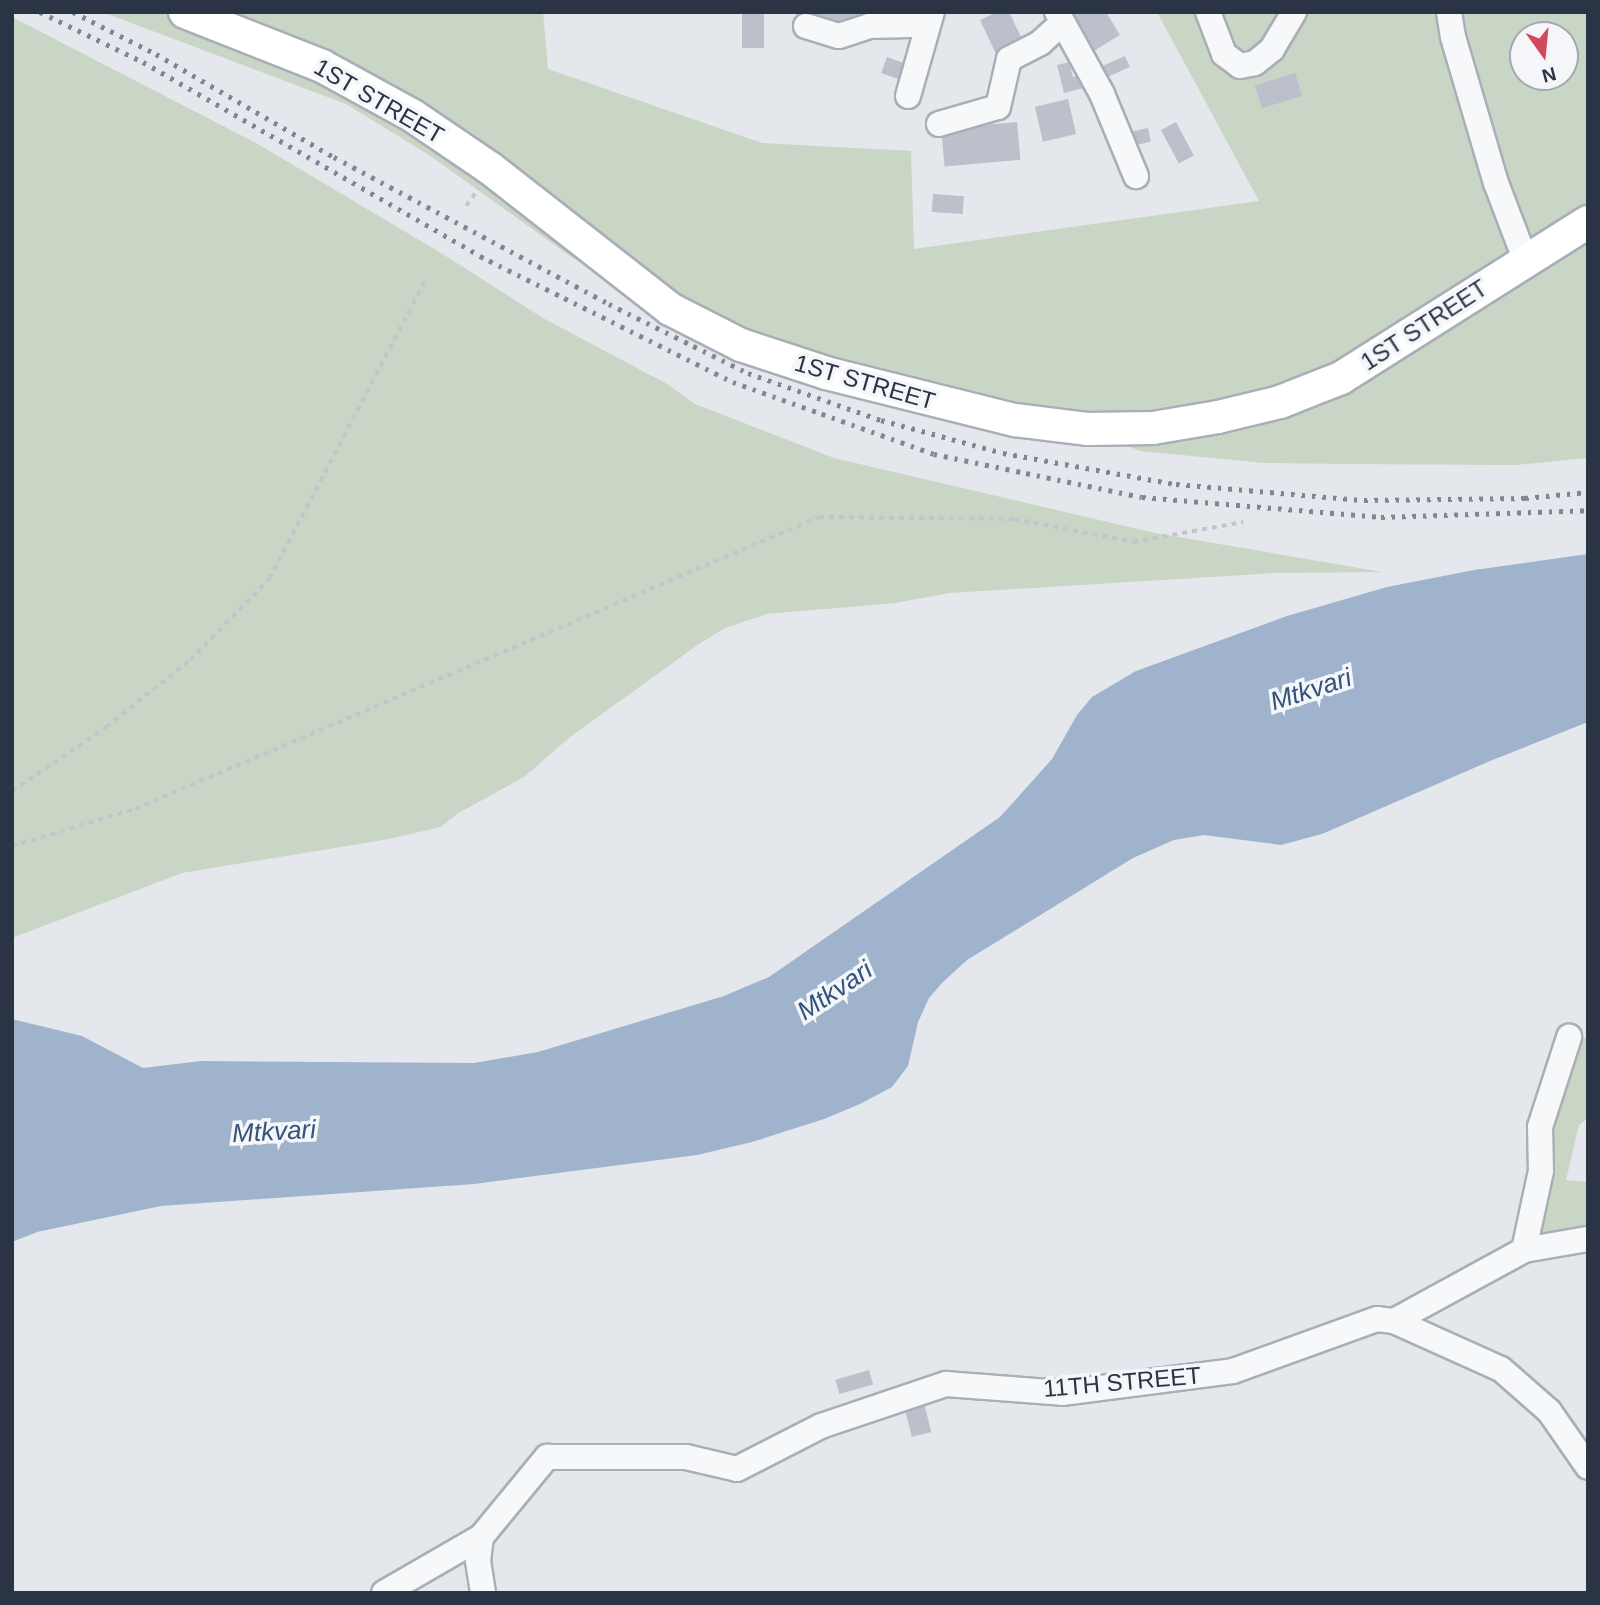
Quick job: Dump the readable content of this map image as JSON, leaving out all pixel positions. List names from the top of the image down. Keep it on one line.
{"streets":{"main road":["1ST STREET"],"street":["11TH STREET"]},"water":["Mtkvari"],"north":"bottom"}
